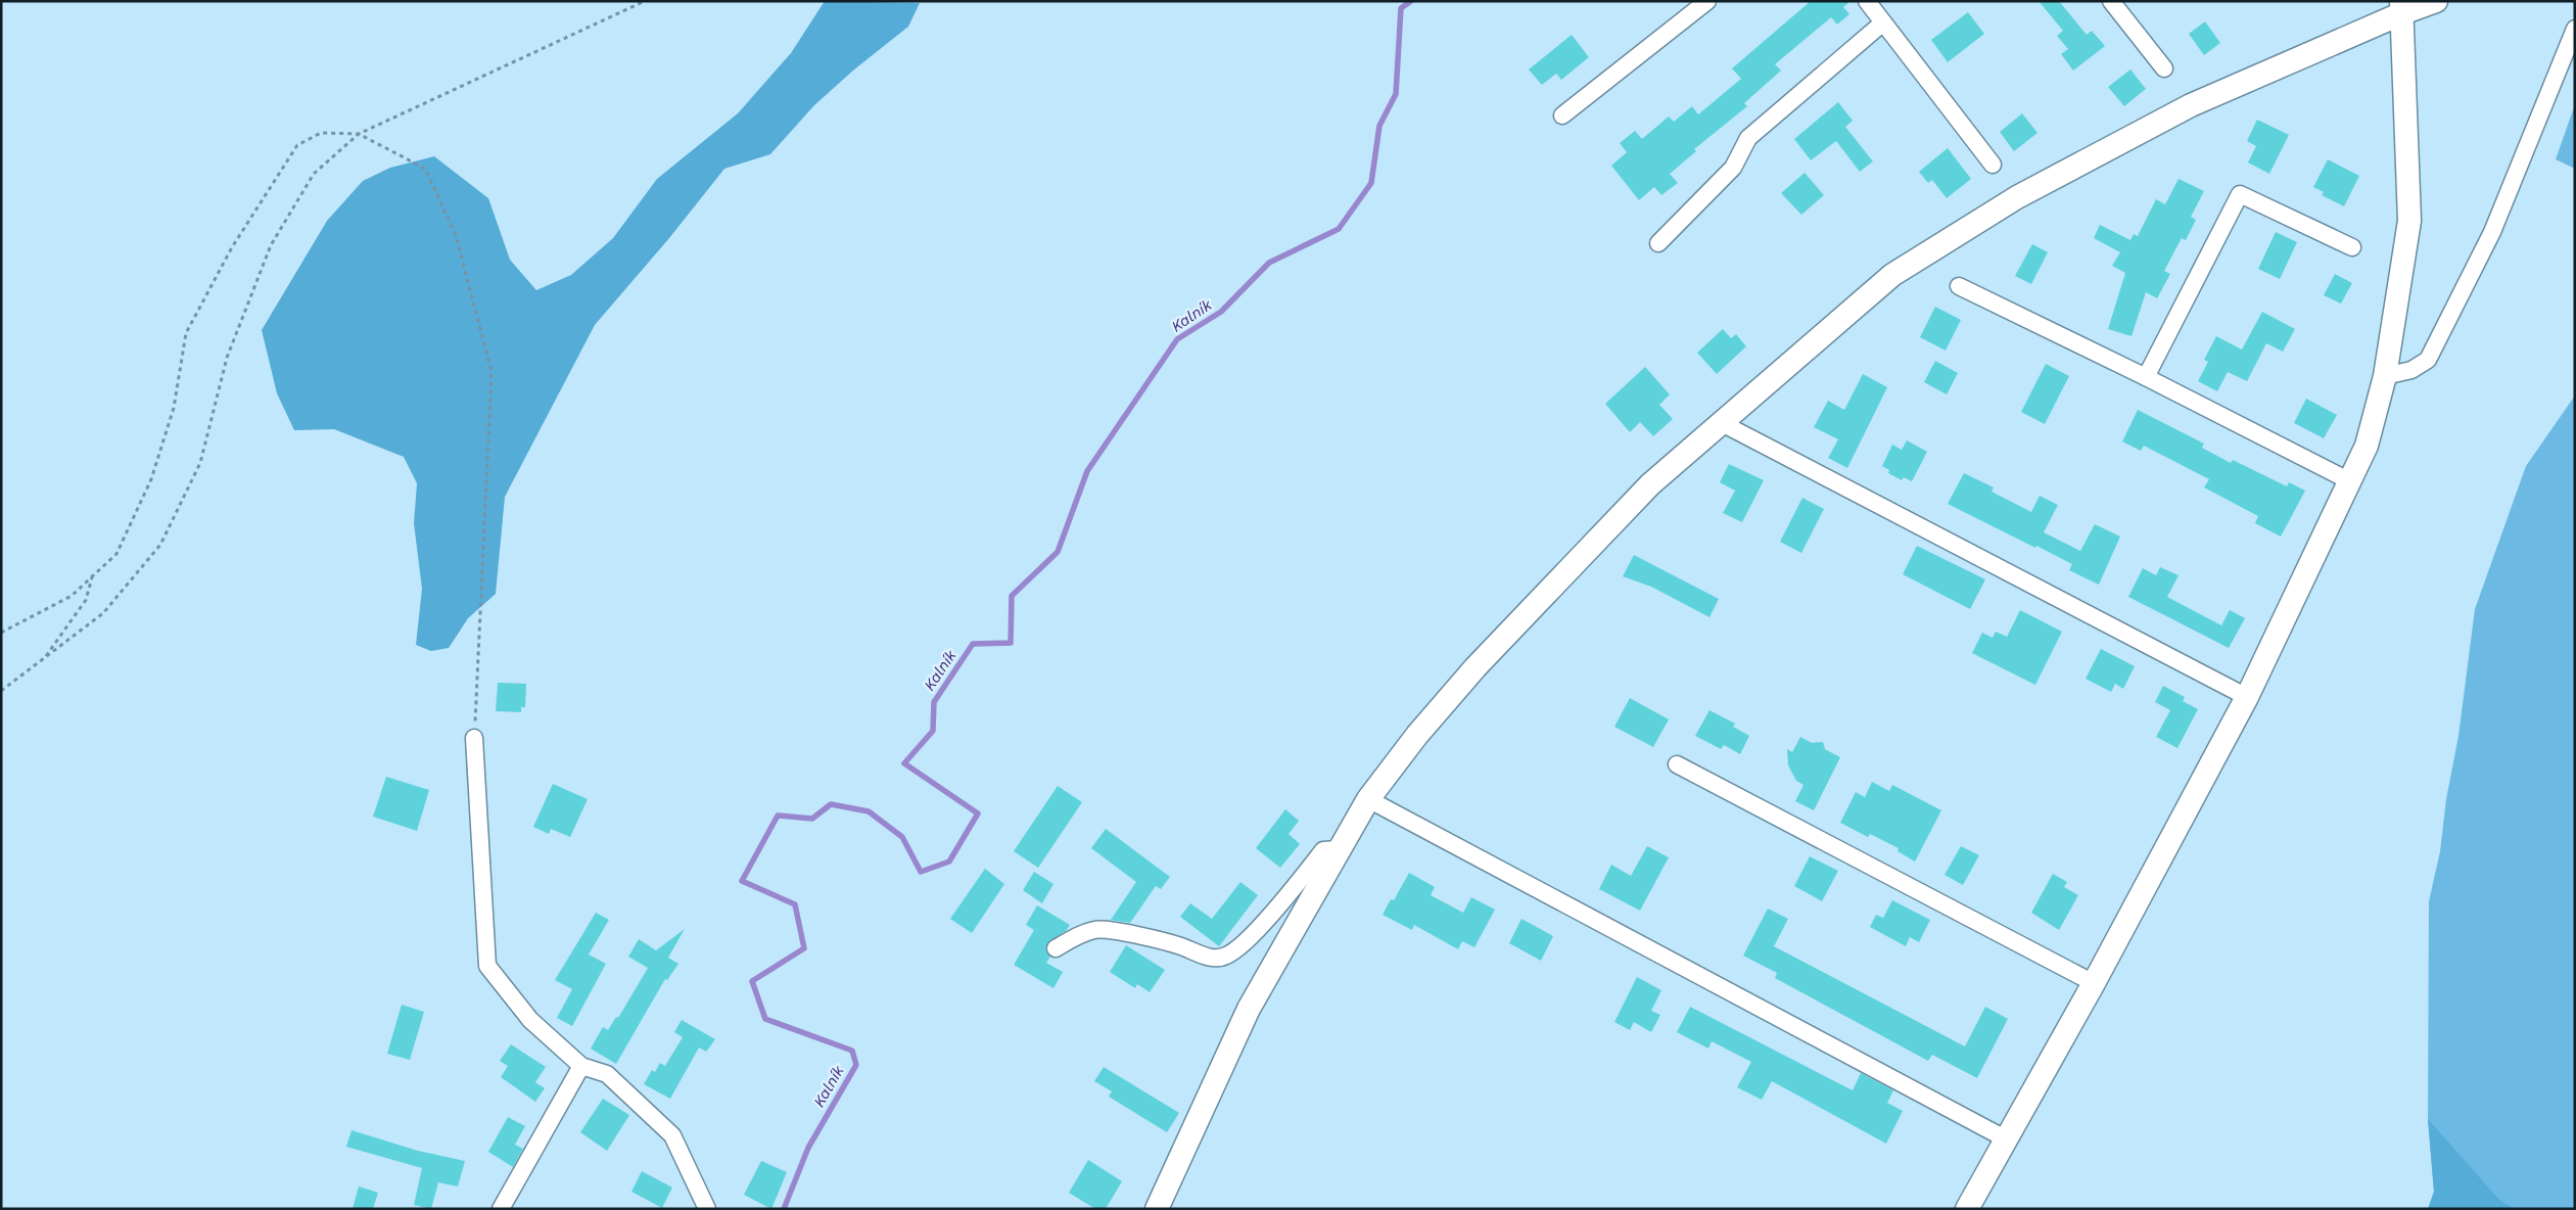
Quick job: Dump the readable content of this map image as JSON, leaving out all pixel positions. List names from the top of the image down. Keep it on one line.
{"water":["Kalník"]}
